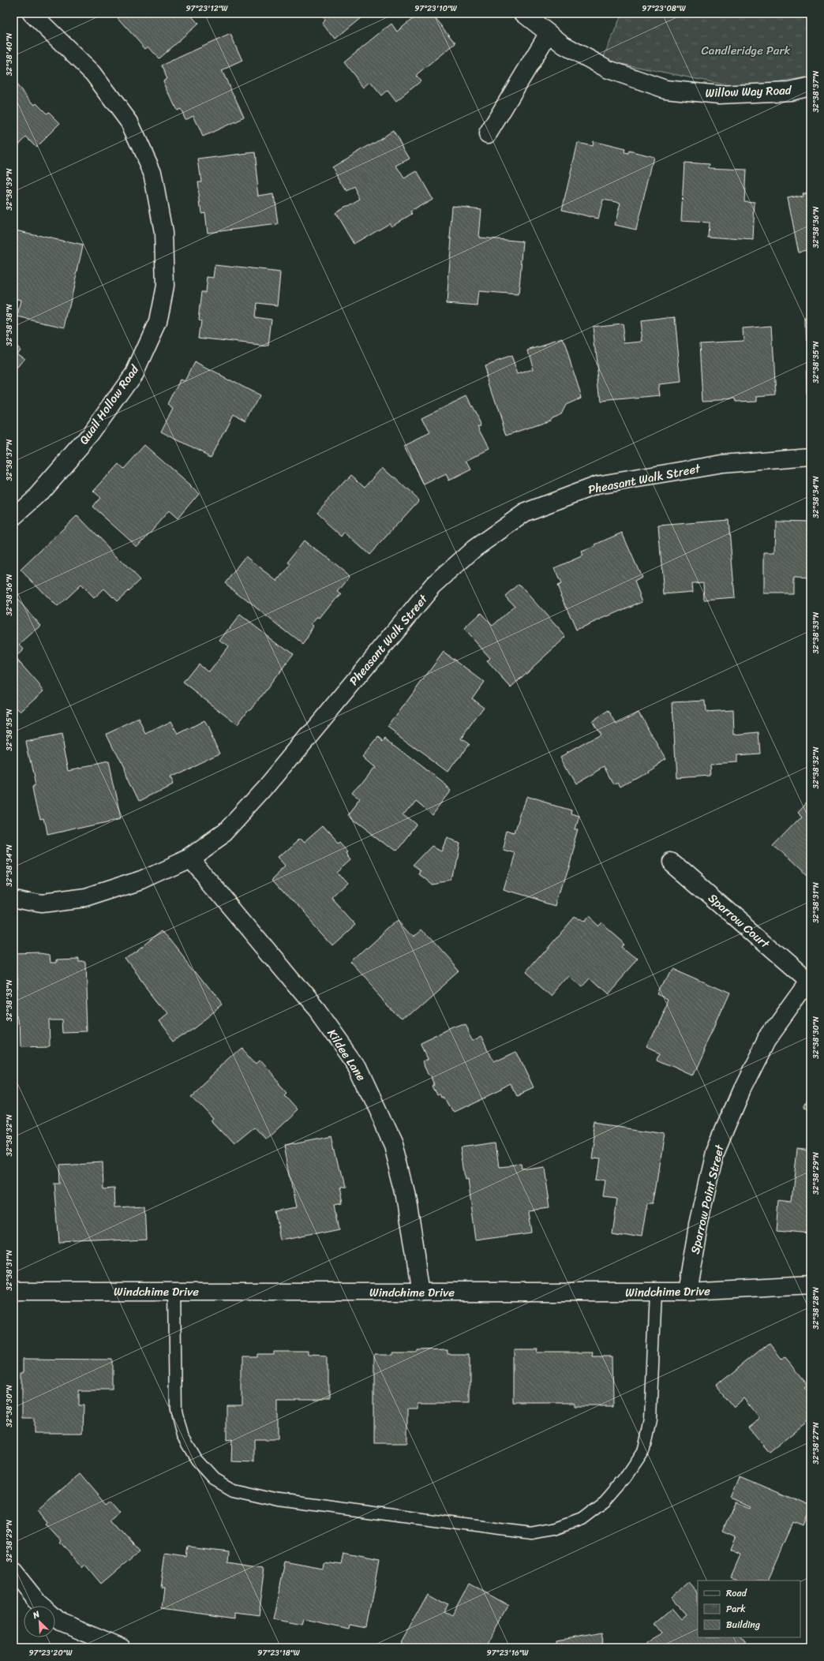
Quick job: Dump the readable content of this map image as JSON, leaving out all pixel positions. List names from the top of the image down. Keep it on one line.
{"streets":{"street":["Willow Way Road","Quail Hollow Road","Pheasant Walk Street","Sparrow Court","Kildee Lane","Sparrow Point Street","Windchime Drive"]},"crossings":[["Pheasant Walk Street","Kildee Lane"],["Sparrow Court","Sparrow Point Street"],["Kildee Lane","Windchime Drive"],["Sparrow Point Street","Windchime Drive"]],"parks":["Candleridge Park"],"legend":["Road","Park","Building"],"north":"top left","coordinates":["97°23'12\"W","97°23'10\"W","97°23'08\"W","32°38'40\"N","32°38'37\"N","32°38'39\"N","32°38'36\"N","32°38'38\"N","32°38'35\"N","32°38'34\"N","32°38'33\"N","32°38'32\"N","32°38'31\"N","32°38'30\"N","32°38'29\"N","32°38'28\"N","32°38'27\"N","97°23'20\"W","97°23'18\"W","97°23'16\"W"]}
